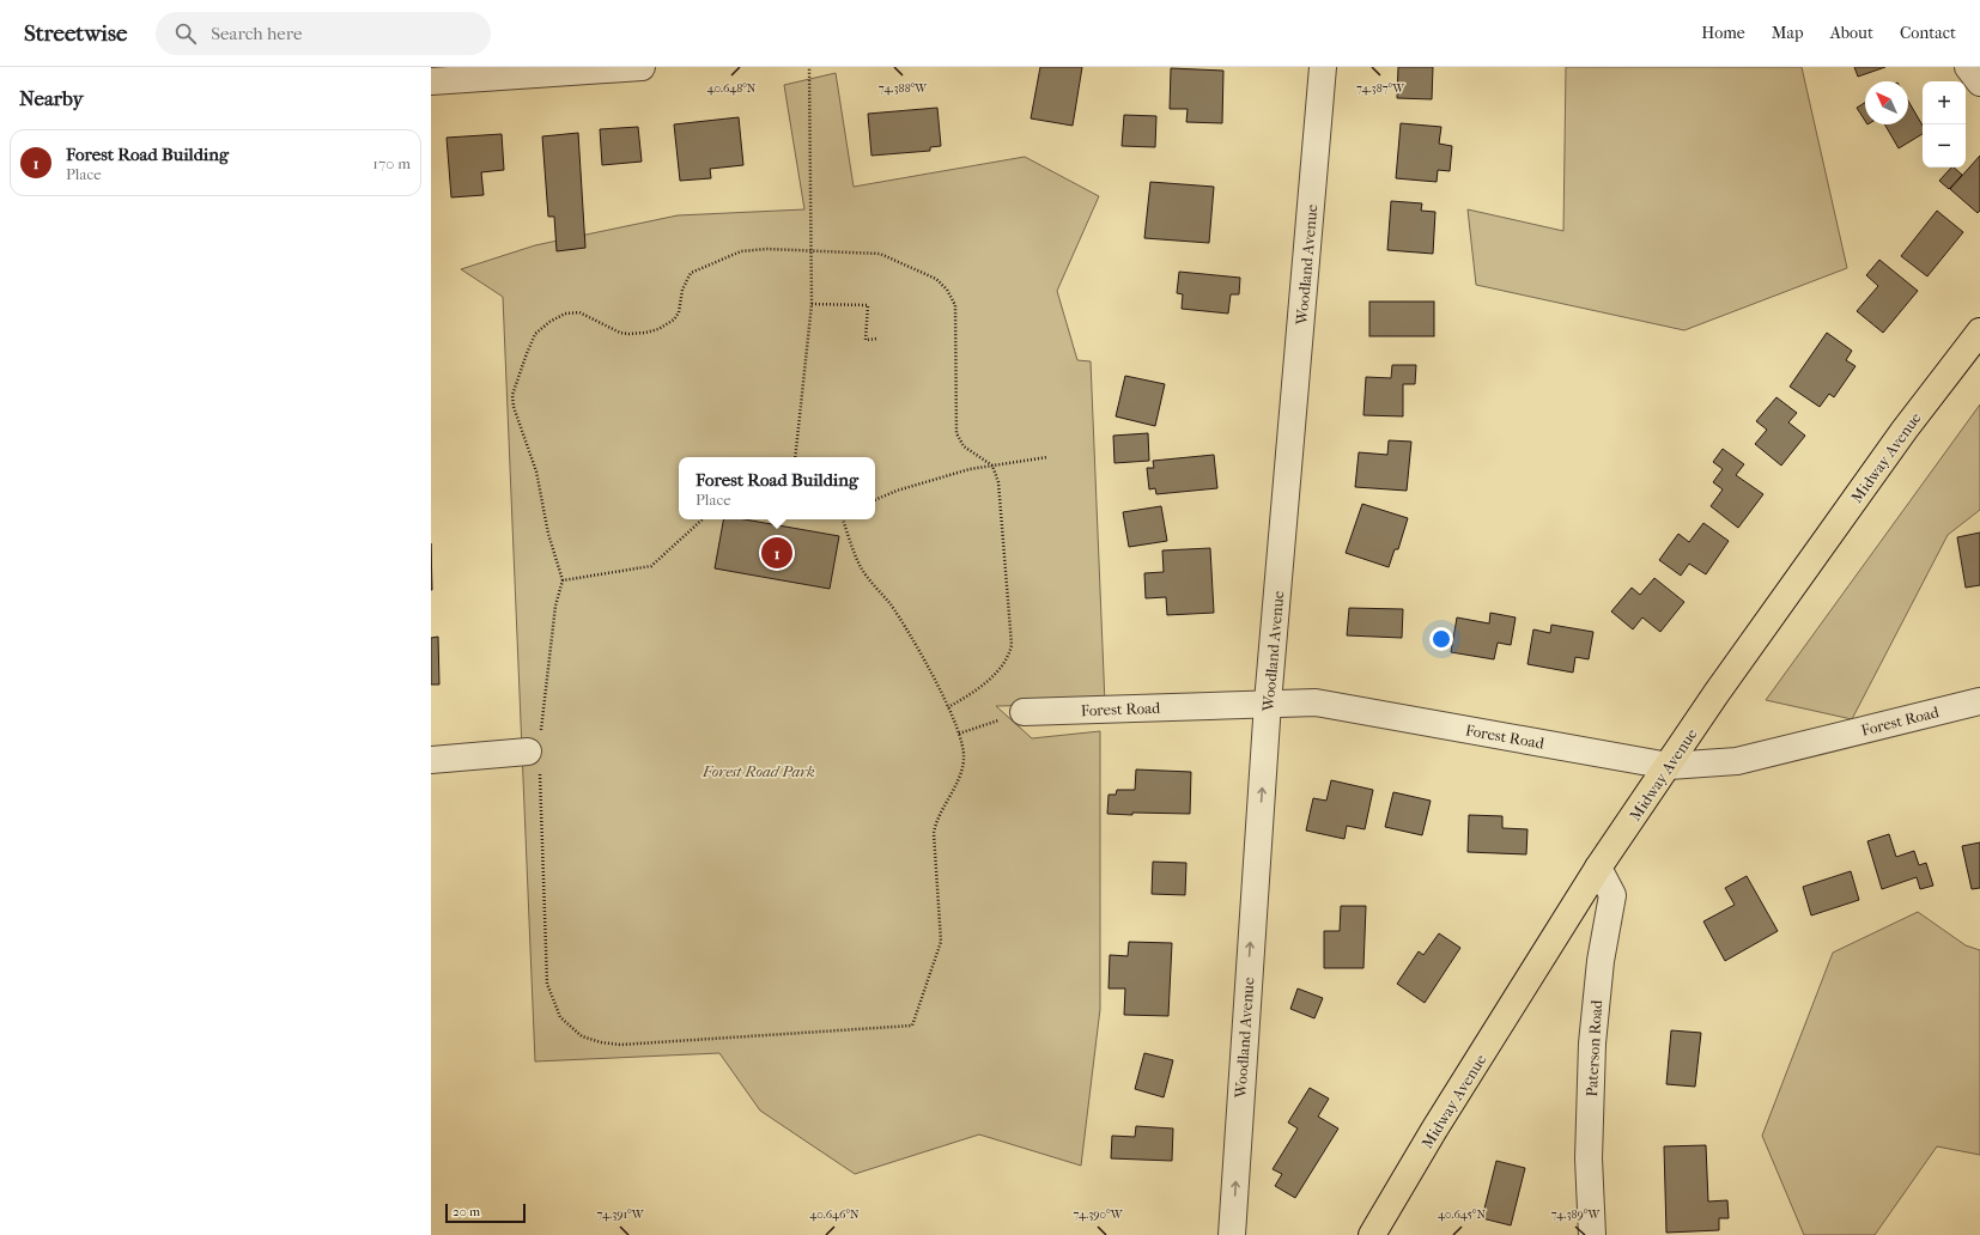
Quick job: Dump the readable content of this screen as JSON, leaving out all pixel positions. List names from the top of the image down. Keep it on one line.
{"streets":{"main road":["Midway Avenue"],"street":["Woodland Avenue","Forest Road","Paterson Road"]},"crossings":[["Woodland Avenue","Forest Road"],["Midway Avenue","Forest Road"],["Midway Avenue","Paterson Road"]],"one_way":["Woodland Avenue"],"parks":["Forest Road Park"],"scale_bar":"20 m","north":"top left","page":{"header":"Streetwise","search":"Search here","nav":["Home","Map","About","Contact"],"heading":"Nearby","map_buttons":["+","−"],"list":[{"mark":"1","name":"Forest Road Building","note":"Place","value":"170 m"}],"popup":["Forest Road Building","Place"],"pins":"1","scale":"20 m"},"coordinates":["40.648°N","74.388°W","74.387°W","40.646°N","40.645°N","74.391°W","74.390°W","74.389°W"]}
